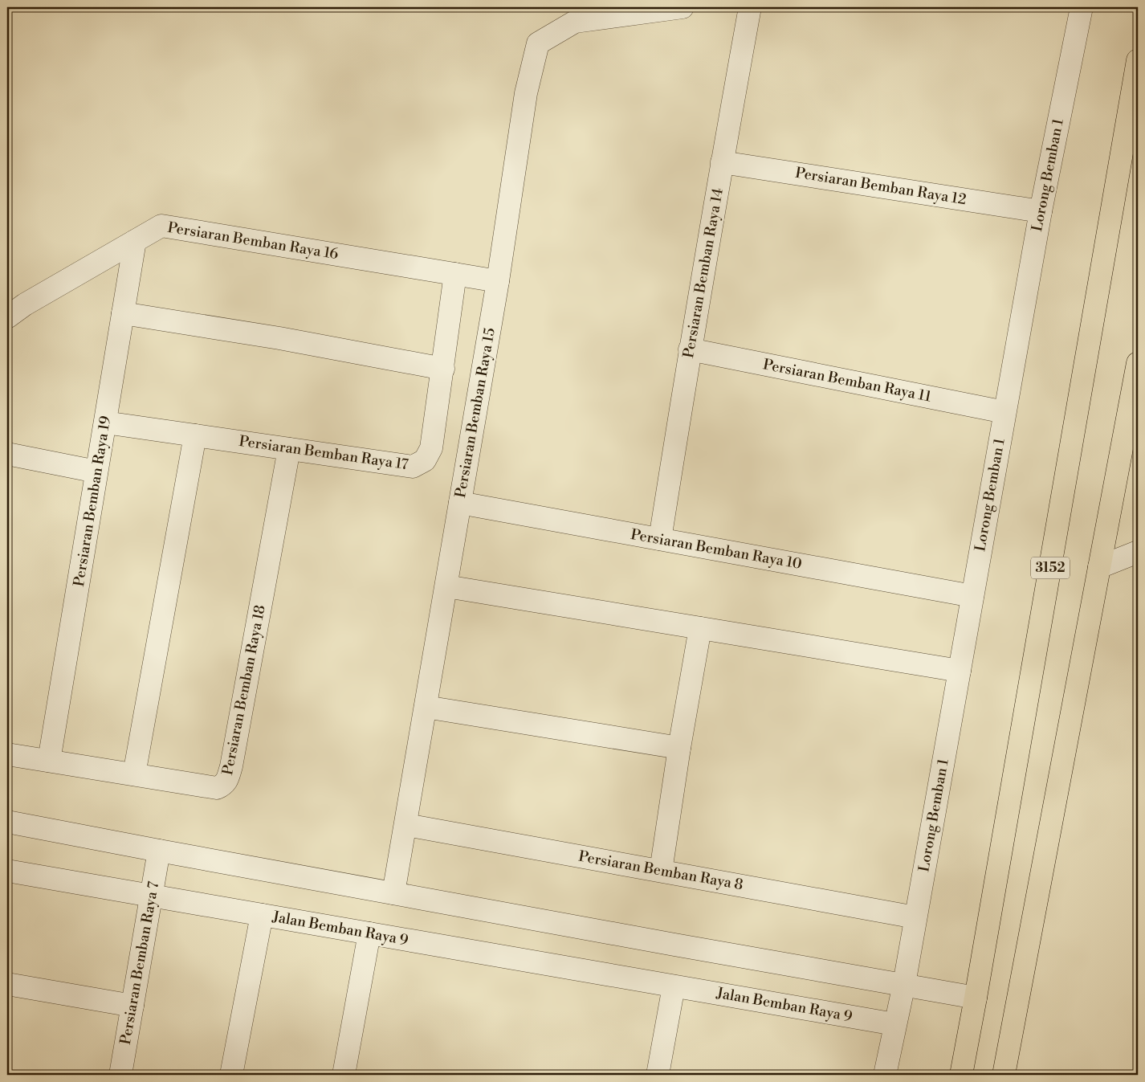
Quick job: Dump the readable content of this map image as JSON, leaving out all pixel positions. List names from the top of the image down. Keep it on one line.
{"streets":{"main road":["3152"],"street":["Lorong Bemban 1","Persiaran Bemban Raya 12","Persiaran Bemban Raya 16","Persiaran Bemban Raya 14","Persiaran Bemban Raya 11","Persiaran Bemban Raya 15","Persiaran Bemban Raya 17","Persiaran Bemban Raya 19","Persiaran Bemban Raya 10","Persiaran Bemban Raya 18","Persiaran Bemban Raya 8","Jalan Bemban Raya 9","Persiaran Bemban Raya 7"]},"crossings":[["Lorong Bemban 1","Persiaran Bemban Raya 12"],["Lorong Bemban 1","Persiaran Bemban Raya 11"],["Lorong Bemban 1","Persiaran Bemban Raya 10"],["Lorong Bemban 1","Persiaran Bemban Raya 8"],["Lorong Bemban 1","Jalan Bemban Raya 9"],["Persiaran Bemban Raya 12","Persiaran Bemban Raya 14"],["Persiaran Bemban Raya 16","Persiaran Bemban Raya 15"],["Persiaran Bemban Raya 16","Persiaran Bemban Raya 17"],["Persiaran Bemban Raya 16","Persiaran Bemban Raya 19"],["Persiaran Bemban Raya 14","Persiaran Bemban Raya 11"],["Persiaran Bemban Raya 14","Persiaran Bemban Raya 10"],["Persiaran Bemban Raya 15","Persiaran Bemban Raya 10"],["Persiaran Bemban Raya 15","Persiaran Bemban Raya 8"],["Persiaran Bemban Raya 17","Persiaran Bemban Raya 19"],["Persiaran Bemban Raya 17","Persiaran Bemban Raya 18"],["Persiaran Bemban Raya 19","Persiaran Bemban Raya 18"],["Jalan Bemban Raya 9","Persiaran Bemban Raya 7"]]}
